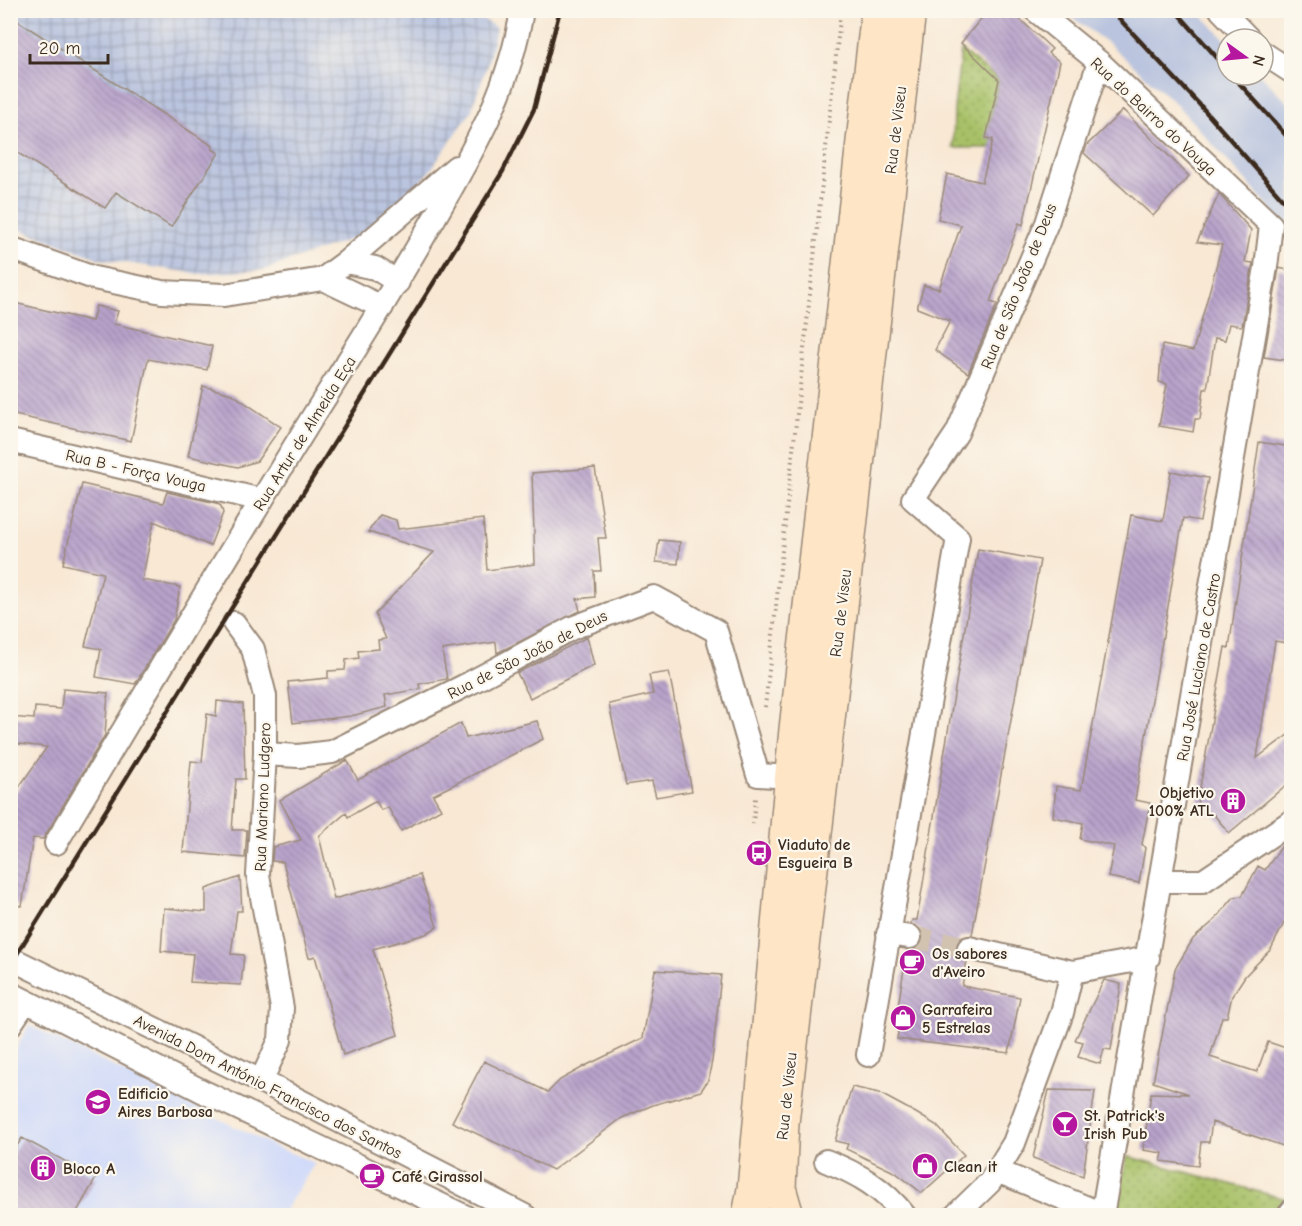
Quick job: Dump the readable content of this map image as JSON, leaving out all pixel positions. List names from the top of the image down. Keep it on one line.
{"streets":{"main road":["Rua de Viseu"],"street":["Rua do Bairro do Vouga","Rua de São João de Deus","Rua Artur de Almeida Eça","Rua B - Força Vouga","Rua José Luciano de Castro","Rua Mariano Ludgero","Avenida Dom António Francisco dos Santos"]},"crossings":[["Rua do Bairro do Vouga","Rua de São João de Deus"],["Rua do Bairro do Vouga","Rua José Luciano de Castro"],["Rua de São João de Deus","Rua Mariano Ludgero"],["Rua Artur de Almeida Eça","Rua B - Força Vouga"],["Rua Mariano Ludgero","Avenida Dom António Francisco dos Santos"]],"places":{"building":["Objetivo 100% ATL","Bloco A"],"bus stop":["Viaduto de Esgueira B"],"cafe":["Os sabores d'Aveiro","Café Girassol"],"shop":["Garrafeira 5 Estrelas","Clean it"],"school or university":["Edificio Aires Barbosa"],"bar":["St. Patrick's Irish Pub"]},"scale_bar":"20 m","north":"right"}
